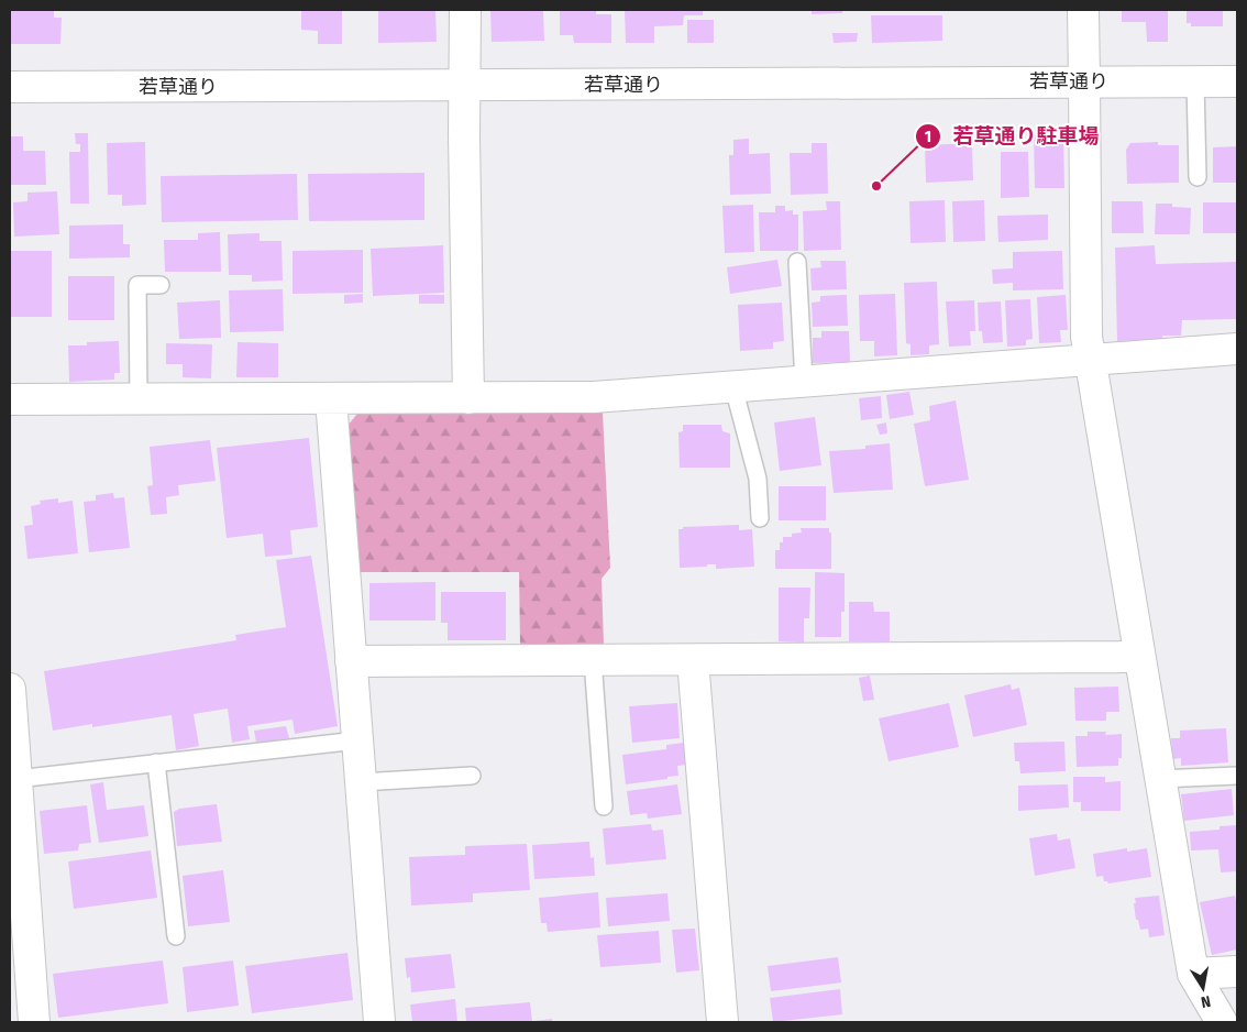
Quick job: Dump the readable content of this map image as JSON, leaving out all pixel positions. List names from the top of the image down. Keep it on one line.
{"streets":{"street":["若草通り"]},"places":["若草通り駐車場"],"north":"bottom"}
